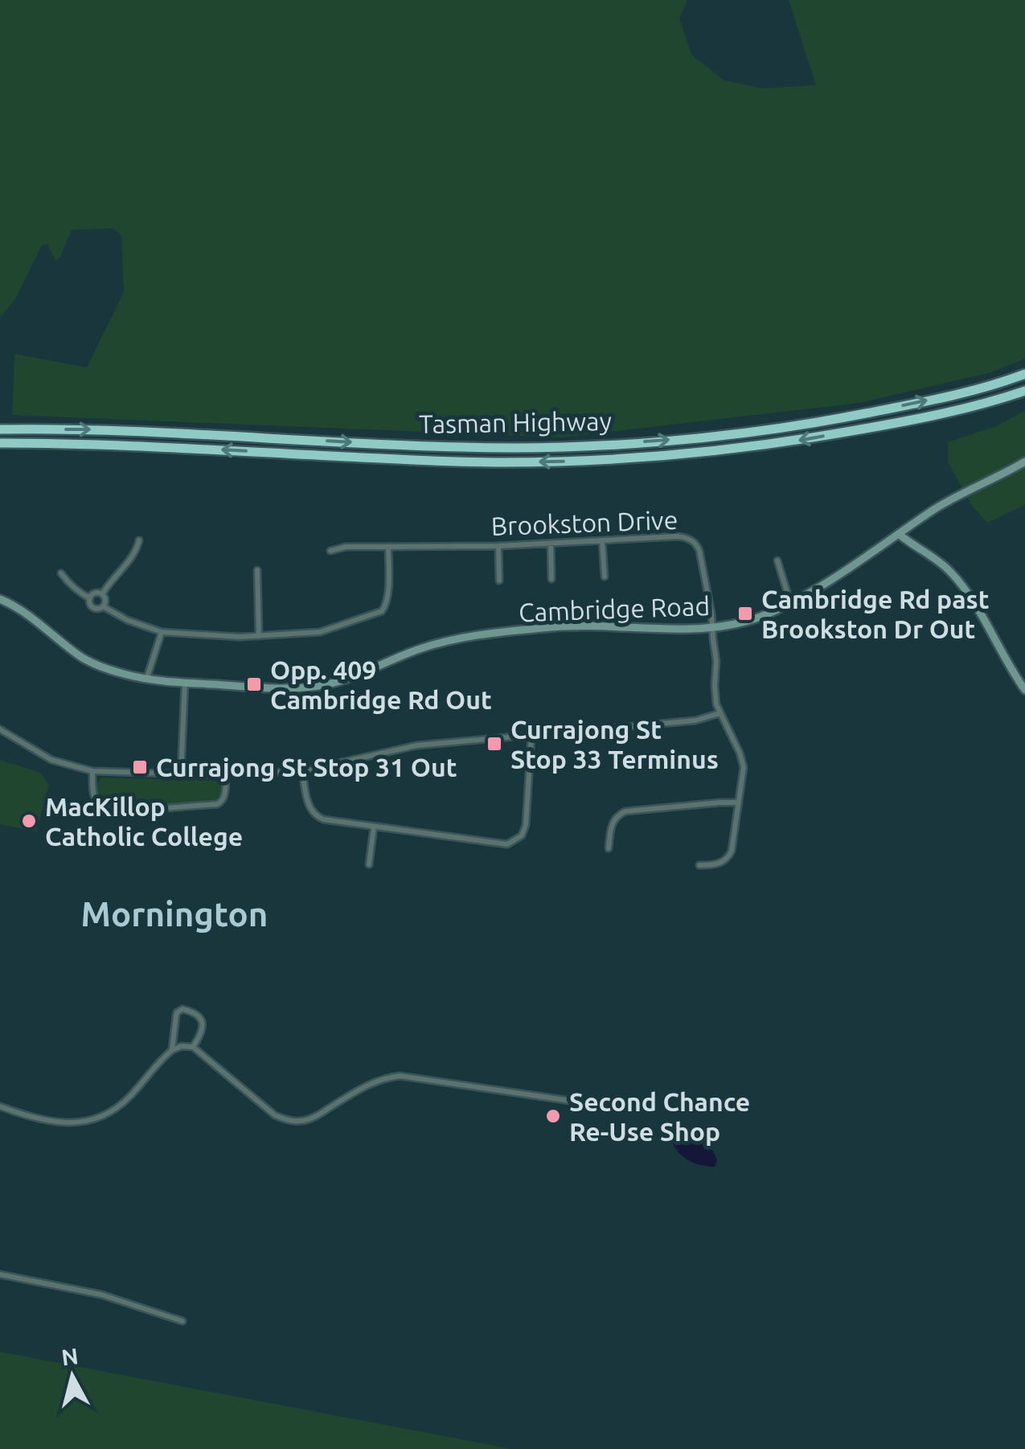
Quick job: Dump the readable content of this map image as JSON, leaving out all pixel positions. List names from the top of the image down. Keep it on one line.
{"streets":{"highway":["Tasman Highway"],"main road":["Cambridge Road"],"street":["Brookston Drive"]},"crossings":[["Brookston Drive","Cambridge Road"]],"districts":["Mornington"],"places":{"transit":["Cambridge Rd past Brookston Dr Out","Opp. 409 Cambridge Rd Out","Currajong St Stop 33 Terminus","Currajong St Stop 31 Out"],"other":["MacKillop Catholic College","Second Chance Re-Use Shop"]},"north":"top"}
